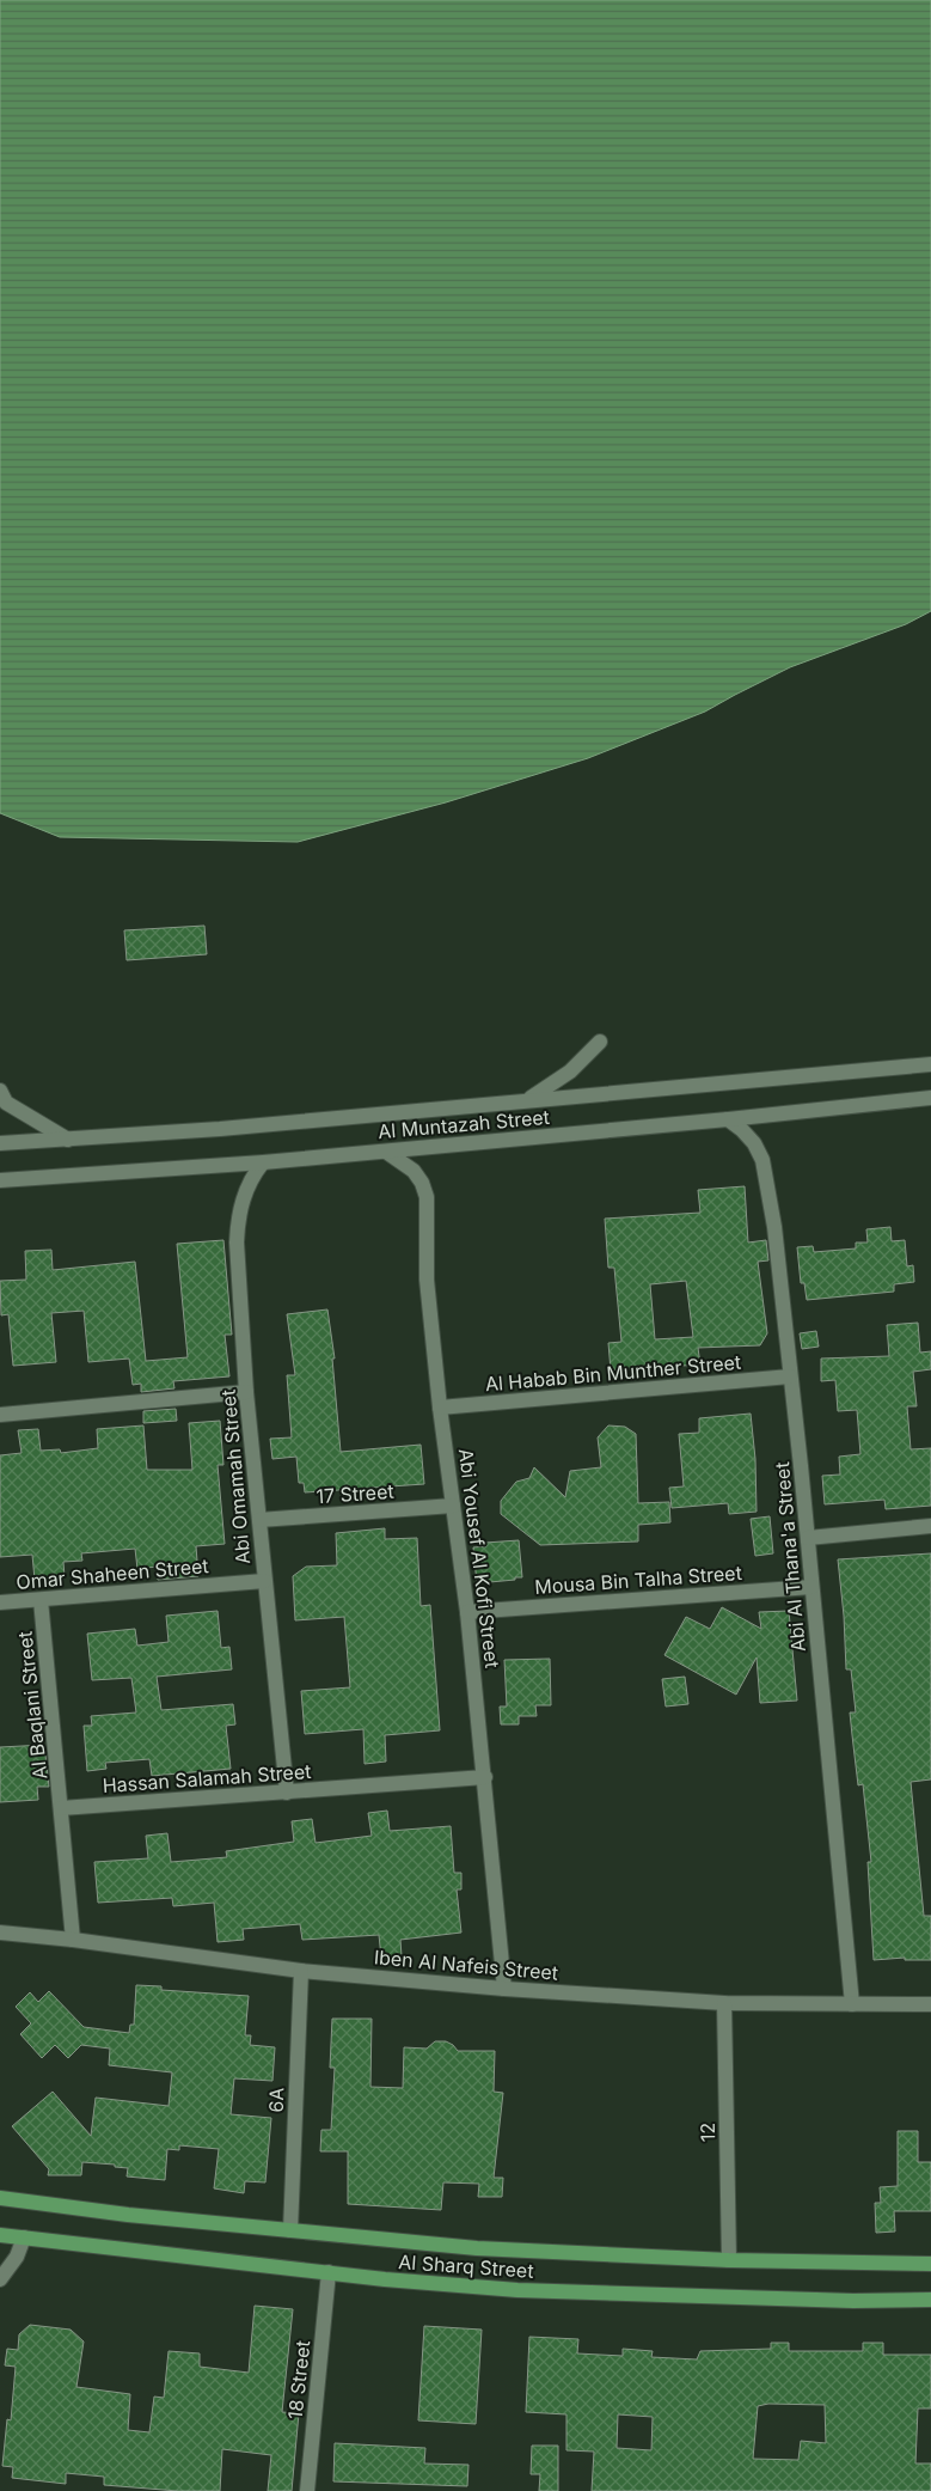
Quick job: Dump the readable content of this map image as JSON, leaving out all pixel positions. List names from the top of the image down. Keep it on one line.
{"streets":{"main road":["Al Sharq Street"],"street":["Al Muntazah Street","Al Habab Bin Munther Street","Abi Omamah Street","17 Street","Abi Al Thana'a Street","Abi Yousef Al Kofi Street","Omar Shaheen Street","Mousa Bin Talha Street","Al Baqlani Street","Hassan Salamah Street","Iben Al Nafeis Street","6A","12","18 Street"]},"crossings":[["Al Muntazah Street","Abi Omamah Street"],["Al Muntazah Street","Abi Al Thana'a Street"],["Al Muntazah Street","Abi Yousef Al Kofi Street"],["Al Habab Bin Munther Street","Abi Al Thana'a Street"],["Al Habab Bin Munther Street","Abi Yousef Al Kofi Street"],["Abi Omamah Street","17 Street"],["Abi Omamah Street","Omar Shaheen Street"],["Abi Omamah Street","Hassan Salamah Street"],["17 Street","Abi Yousef Al Kofi Street"],["Abi Al Thana'a Street","Mousa Bin Talha Street"],["Abi Al Thana'a Street","Iben Al Nafeis Street"],["Abi Yousef Al Kofi Street","Mousa Bin Talha Street"],["Abi Yousef Al Kofi Street","Hassan Salamah Street"],["Abi Yousef Al Kofi Street","Iben Al Nafeis Street"],["Omar Shaheen Street","Al Baqlani Street"],["Al Baqlani Street","Hassan Salamah Street"],["Iben Al Nafeis Street","6A"],["Iben Al Nafeis Street","12"],["6A","Al Sharq Street"],["12","Al Sharq Street"],["Al Sharq Street","18 Street"]]}
